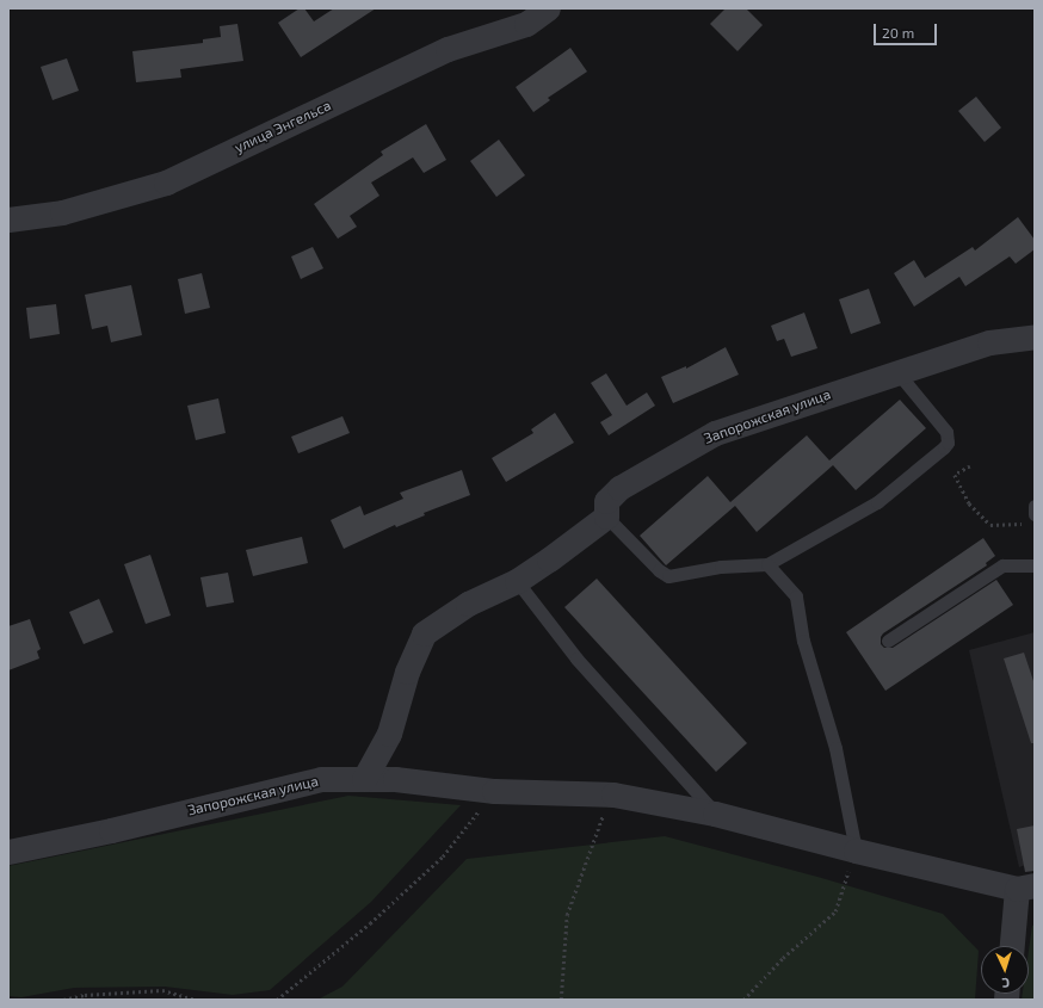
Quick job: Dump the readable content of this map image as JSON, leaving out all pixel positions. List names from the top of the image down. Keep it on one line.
{"streets":{"street":["улица Энгельса","Запорожская улица"]},"scale_bar":"20 m","north":"bottom"}
